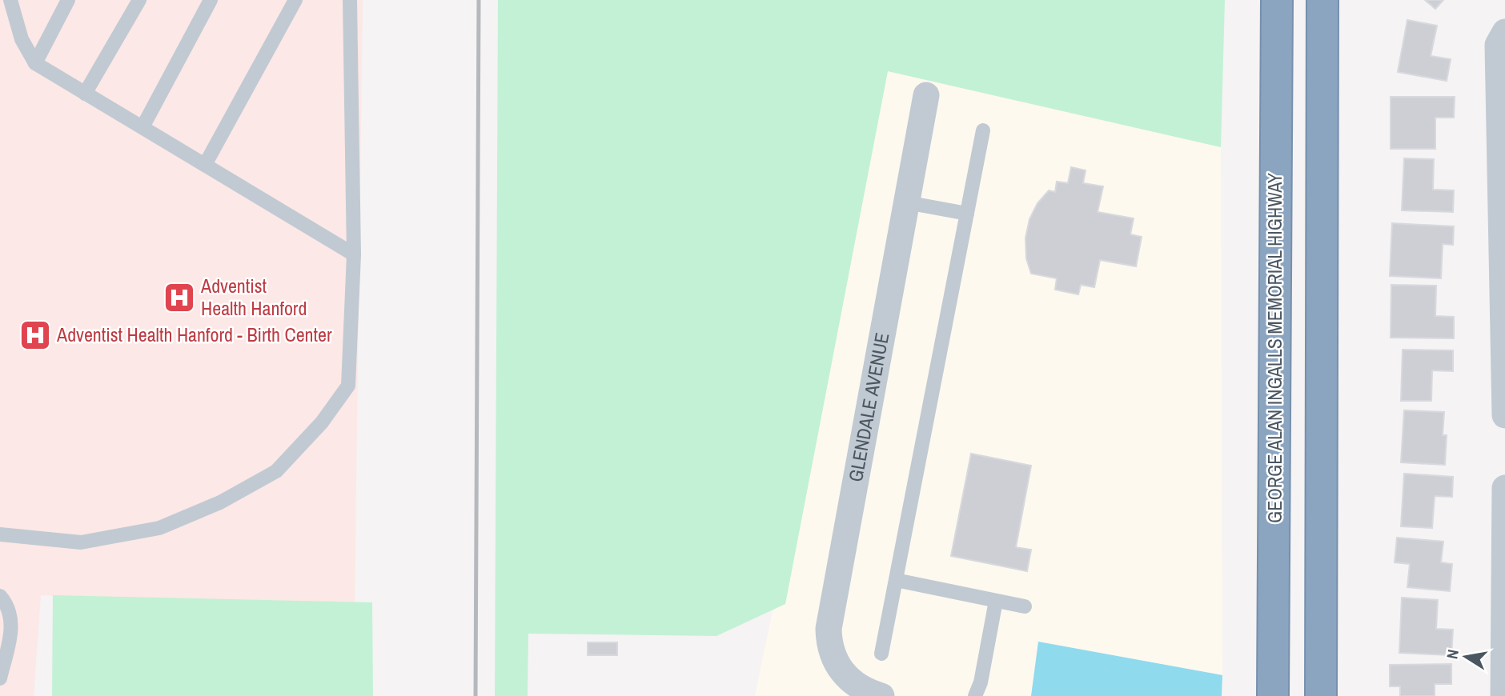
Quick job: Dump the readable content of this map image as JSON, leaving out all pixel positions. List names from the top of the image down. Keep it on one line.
{"streets":{"highway":["GEORGE ALAN INGALLS MEMORIAL HIGHWAY"],"street":["GLENDALE AVENUE"]},"places":{"hospital":["Adventist Health Hanford","Adventist Health Hanford - Birth Center"]},"north":"left"}
